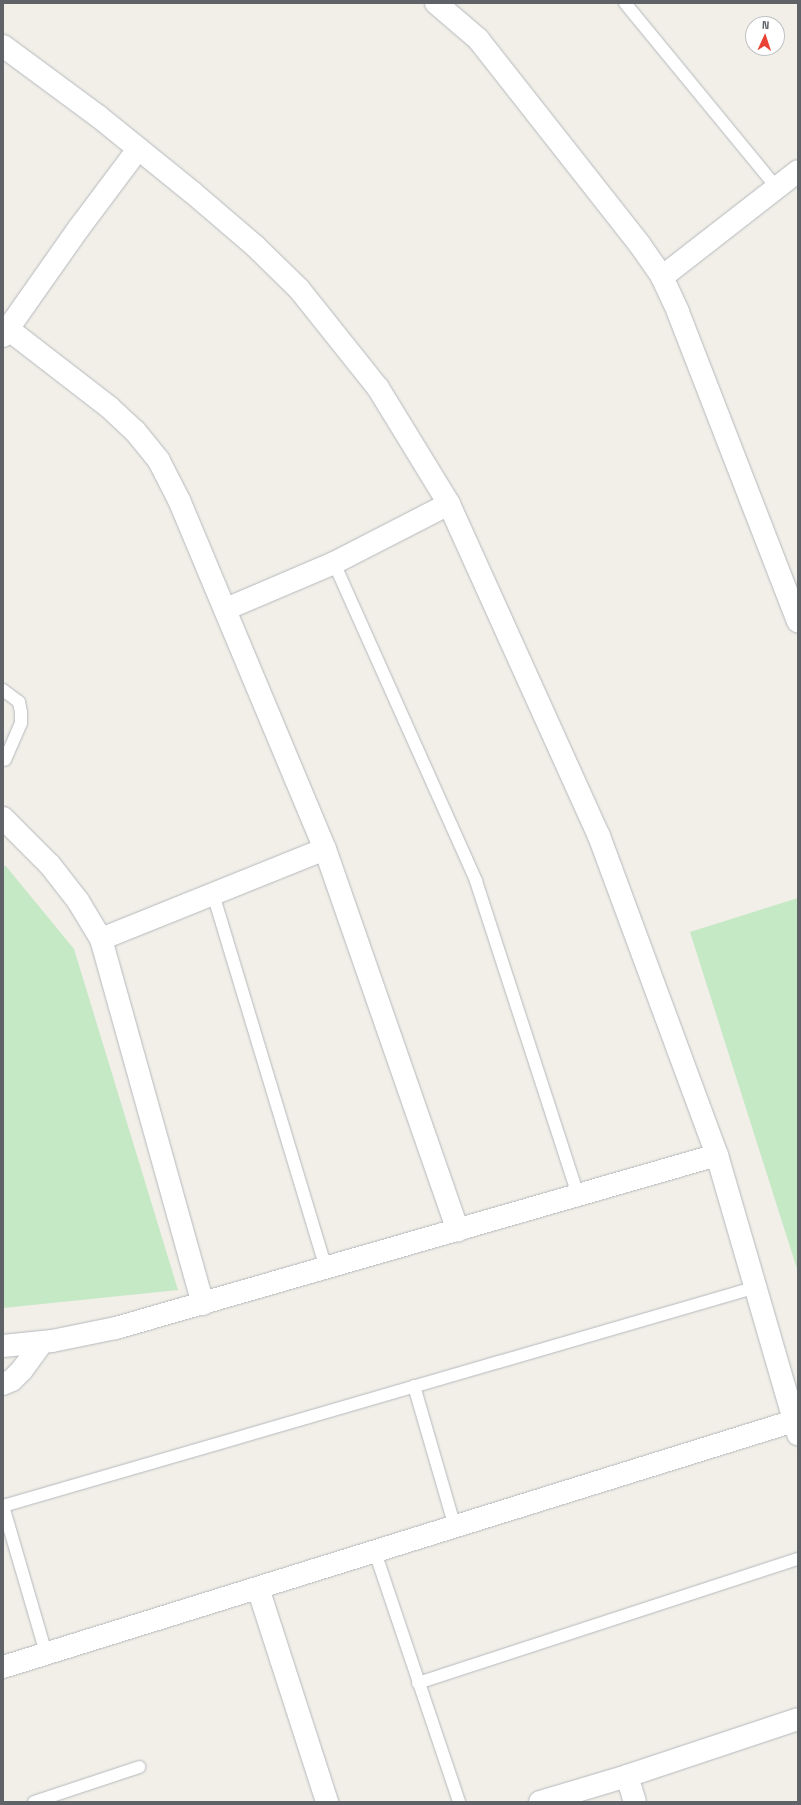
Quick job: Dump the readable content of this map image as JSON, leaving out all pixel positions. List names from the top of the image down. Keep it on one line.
{"north":"top"}
